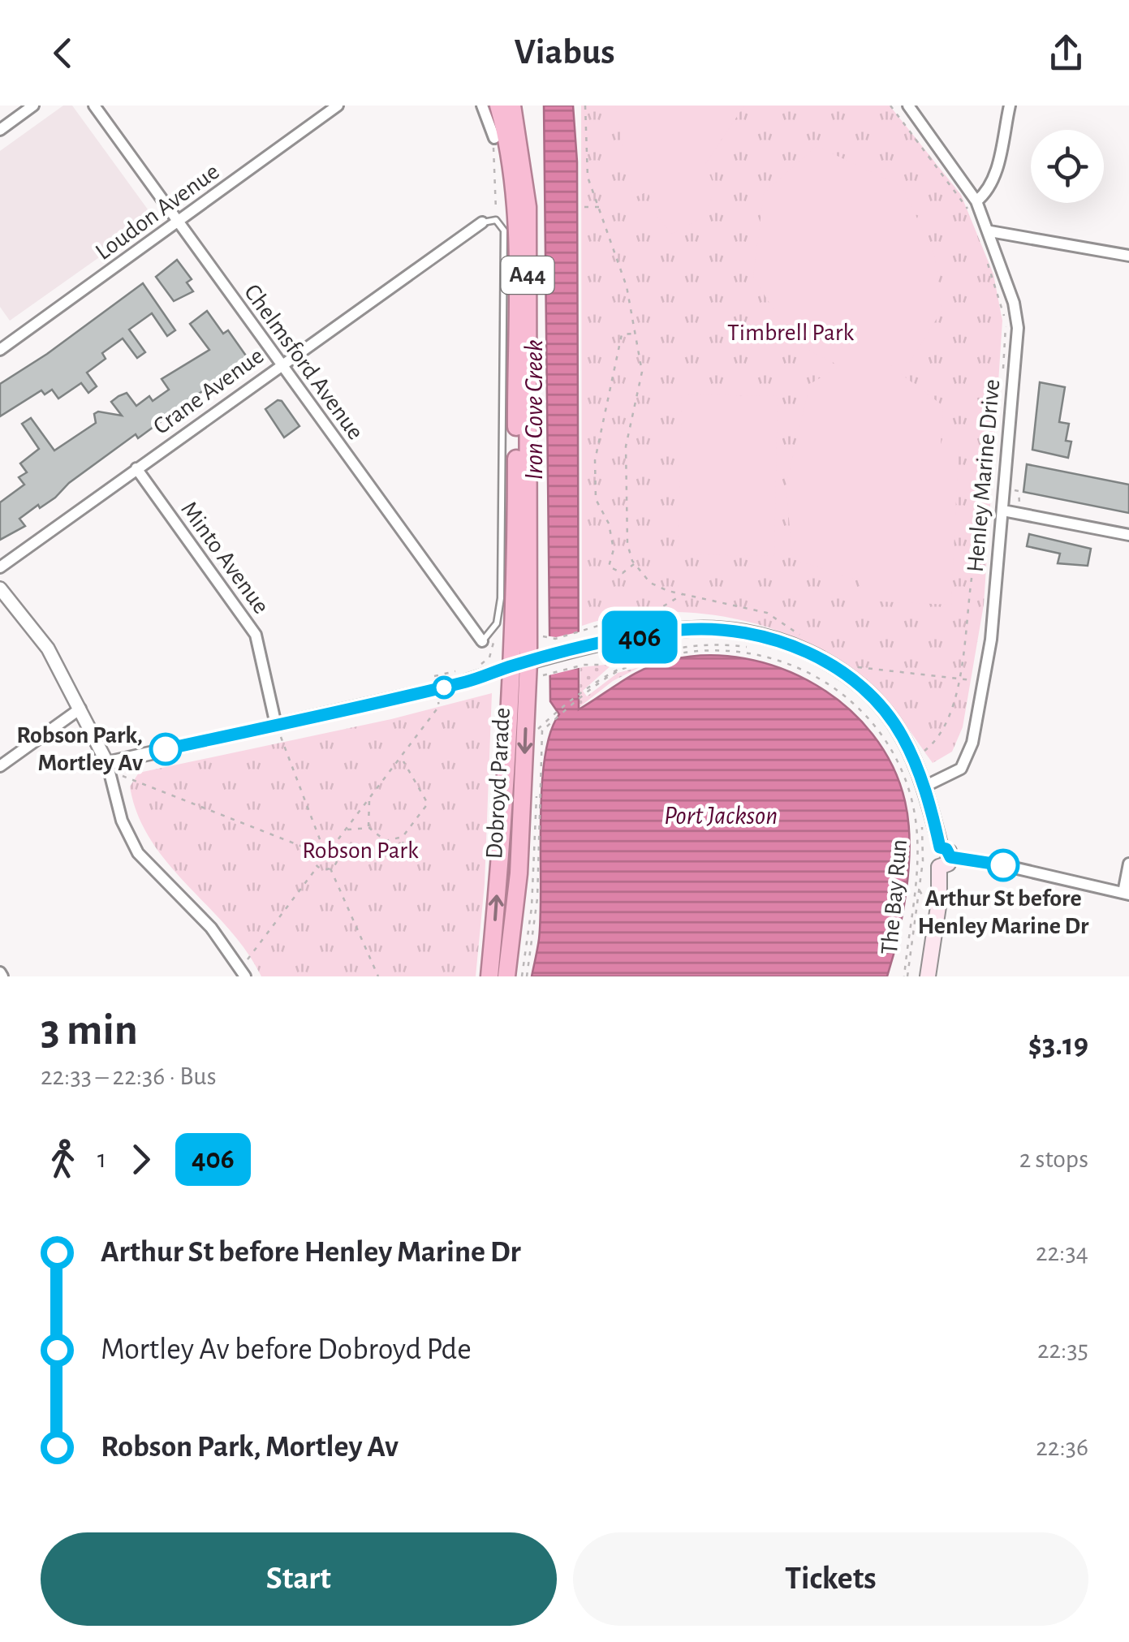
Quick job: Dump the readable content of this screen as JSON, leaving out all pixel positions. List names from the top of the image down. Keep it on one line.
{"streets":{"highway":["A44","Dobroyd Parade"],"street":["Loudon Avenue","Chelmsford Avenue","Crane Avenue","Henley Marine Drive","Minto Avenue"],"path":["The Bay Run"]},"crossings":[["Loudon Avenue","Chelmsford Avenue"],["Chelmsford Avenue","Crane Avenue"],["Crane Avenue","Minto Avenue"]],"water":["Iron Cove Creek","Port Jackson"],"parks":["Timbrell Park","Robson Park"],"places":["Robson Park, Mortley Av","Arthur St before Henley Marine Dr"],"lines":["bus line 406"],"page":{"header":"Viabus","on_map":"406","heading":["3 min","22:33 – 22:36 · Bus","$3.19"],"legs":["1","406","2 stops"],"list":[{"name":"Arthur St before Henley Marine Dr","value":"22:34"},{"name":"Mortley Av before Dobroyd Pde","value":"22:35"},{"name":"Robson Park, Mortley Av","value":"22:36"}],"buttons":["Start","Tickets"]}}
